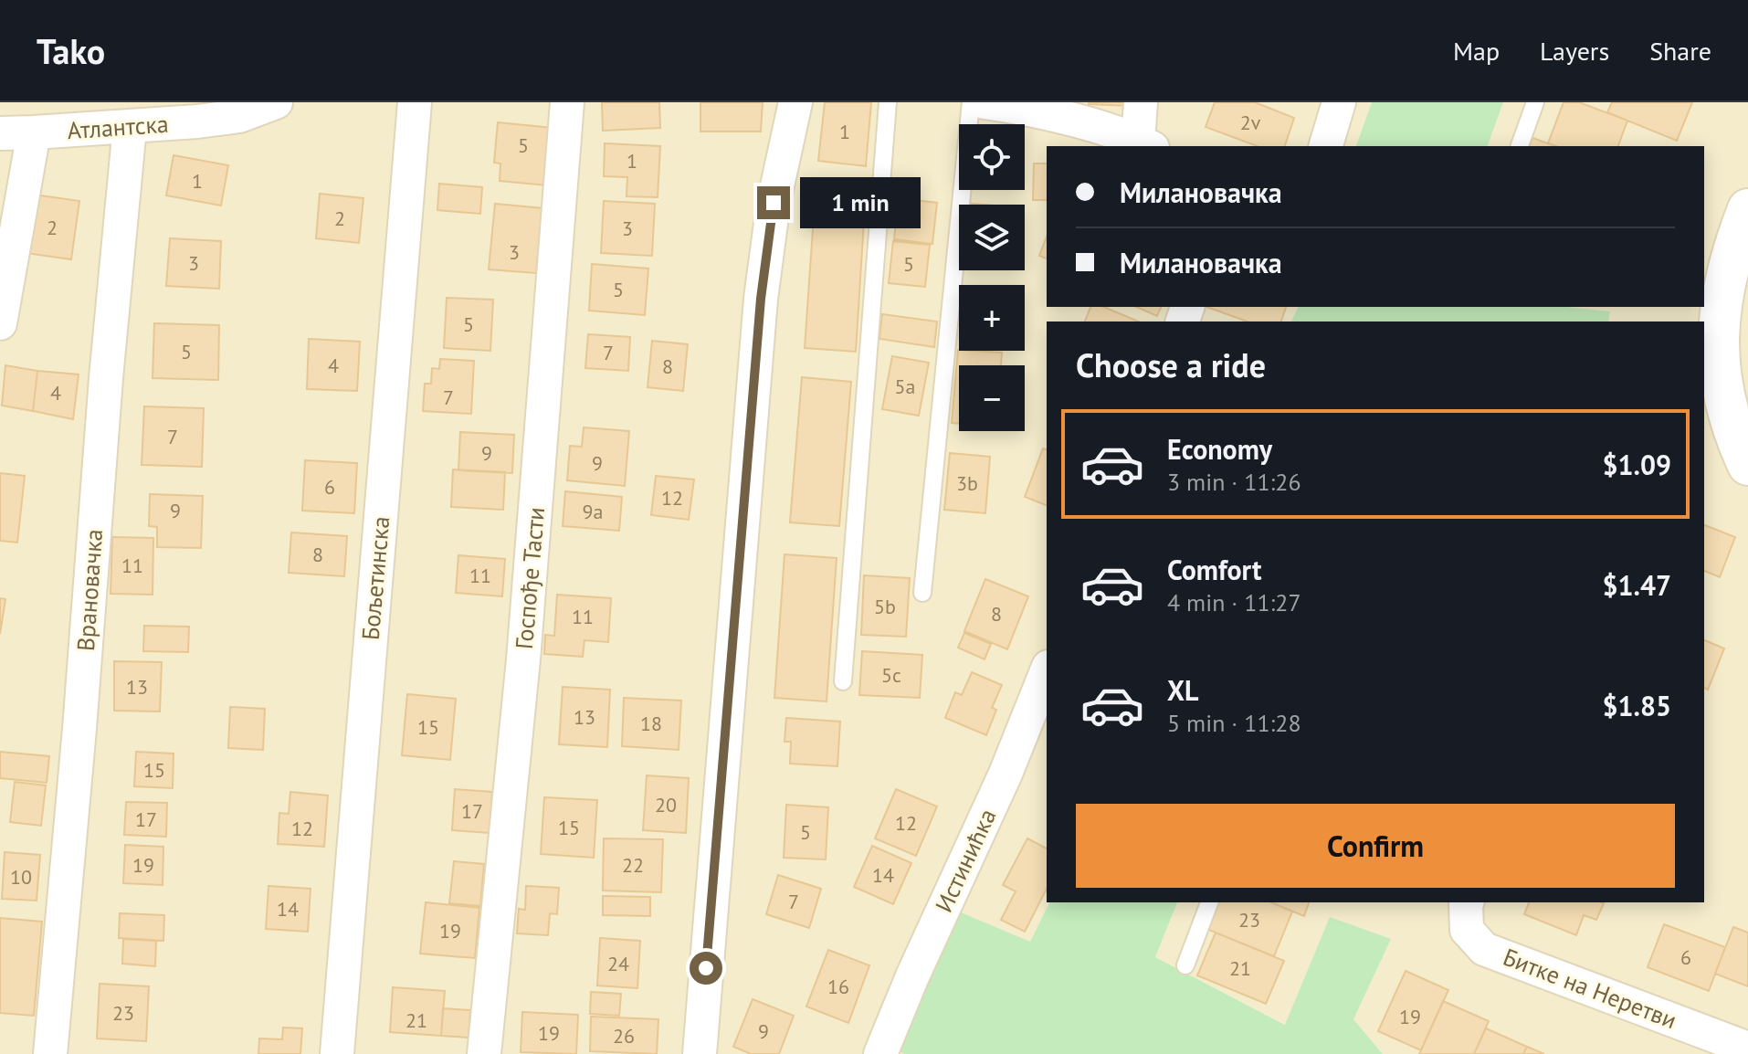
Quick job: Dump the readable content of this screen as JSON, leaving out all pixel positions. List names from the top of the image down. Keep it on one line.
{"streets":{"street":["Атлантска","Бољетинска","Госпође Тасти","Врановачка","Истинићка","Битке на Неретви"]},"crossings":[["Атлантска","Врановачка"]],"house_numbers":["2v","1","5","1","1","2","2","3","3","3","5","5","5","5","7","4","8","5a","4","7","7","9","9","3b","6","12","9","9a","8","11","11","5b","8","11","5c","13","13","18","15","15","20","17","17","12","15","12","5","19","22","14","10","7","14","23","19","6","24","21","16","23","19","21","9","19","26"],"page":{"header":"Tako","nav":["Map","Layers","Share"],"map_buttons":["+","−"],"banner":["Милановачка","Милановачка"],"bubble":"1 min","heading":"Choose a ride","list":[{"name":"Economy","note":"3 min · 11:26","value":"$1.09"},{"name":"Comfort","note":"4 min · 11:27","value":"$1.47"},{"name":"XL","note":"5 min · 11:28","value":"$1.85"}],"buttons":"Confirm"}}
